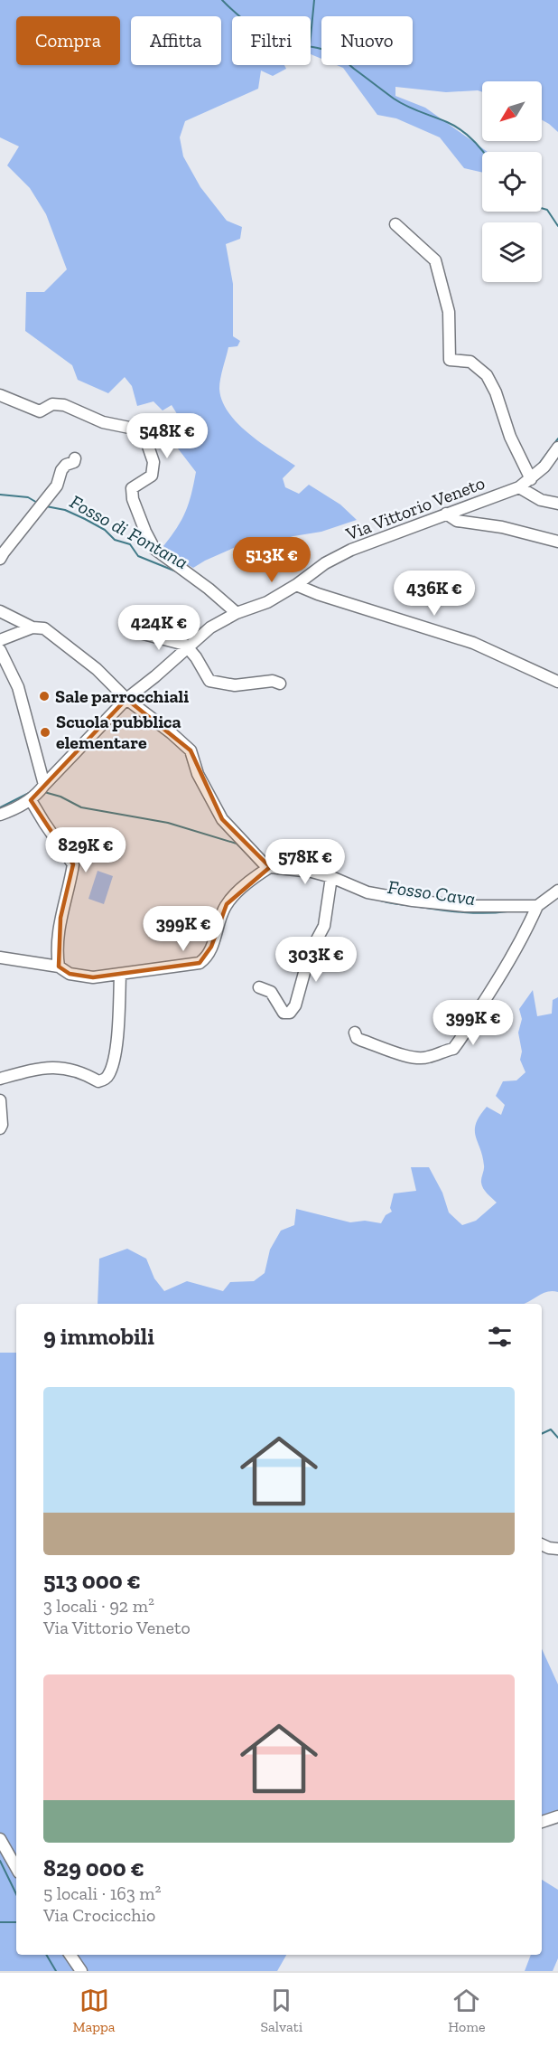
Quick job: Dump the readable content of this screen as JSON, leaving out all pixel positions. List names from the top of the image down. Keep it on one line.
{"streets":{"street":["Via Vittorio Veneto"]},"water":["Fosso di Fontana","Fosso Cava"],"places":["Sale parrocchiali","Scuola pubblica elementare"],"north":"bottom left","page":{"chip":["Compra","Affitta","Filtri","Nuovo"],"price":["548K €","513K €","436K €","424K €","829K €","578K €","399K €","303K €","399K €"],"heading":"9 immobili","list":[{"name":"513 000 €","note":"3 locali · 92 m² · Via Vittorio Veneto"},{"name":"829 000 €","note":"5 locali · 163 m² · Via Crocicchio"}],"tabs":["Mappa","Salvati","Home"]}}
